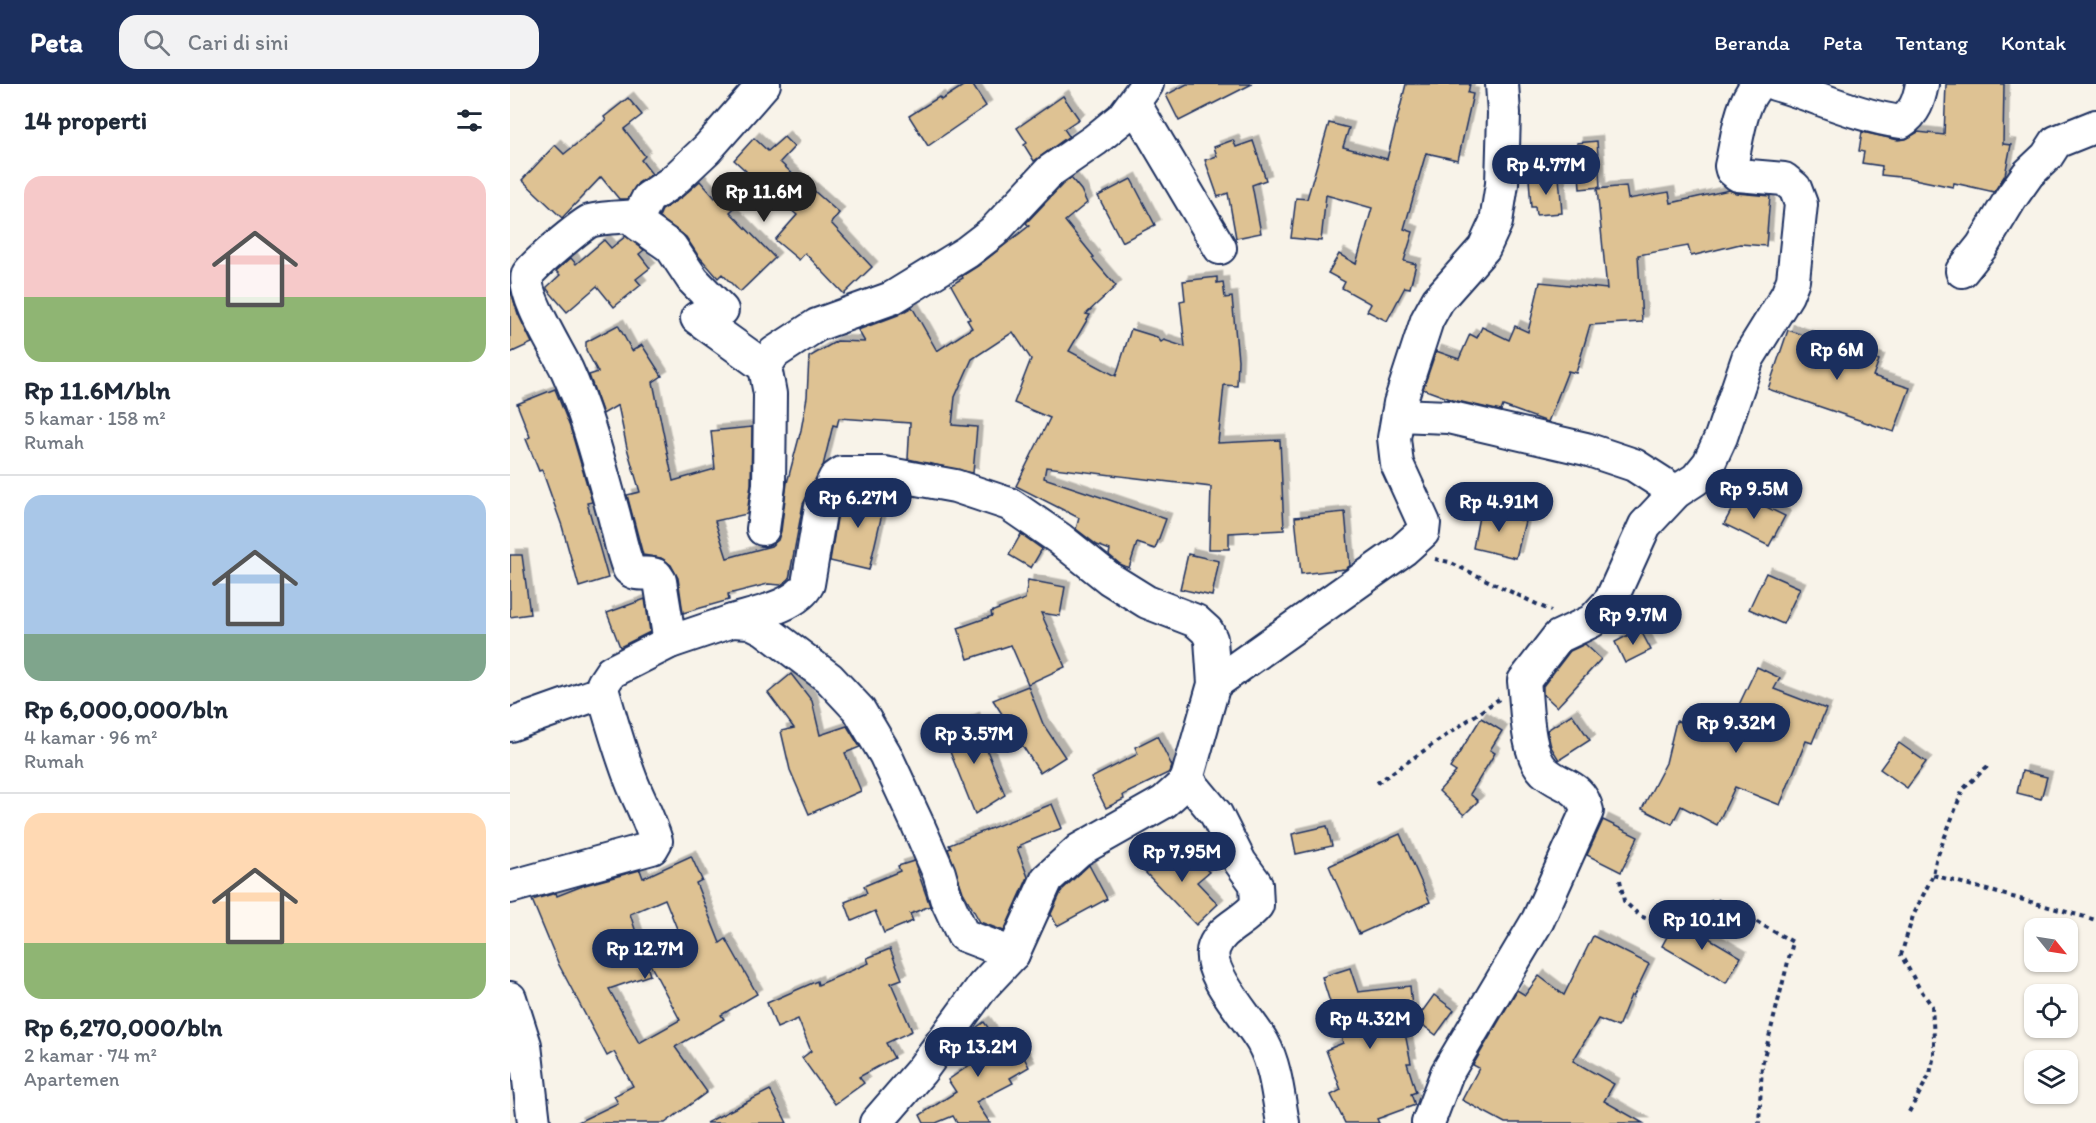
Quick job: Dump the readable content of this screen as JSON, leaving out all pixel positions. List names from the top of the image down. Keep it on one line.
{"north":"bottom right","page":{"header":"Peta","search":"Cari di sini","nav":["Beranda","Peta","Tentang","Kontak"],"heading":"14 properti","price":["Rp 4.77M","Rp 11.6M","Rp 6M","Rp 9.5M","Rp 6.27M","Rp 4.91M","Rp 9.7M","Rp 9.32M","Rp 3.57M","Rp 7.95M","Rp 10.1M","Rp 12.7M","Rp 4.32M","Rp 13.2M"],"list":[{"name":"Rp 11.6M/bln","note":"5 kamar · 158 m² · Rumah"},{"name":"Rp 6,000,000/bln","note":"4 kamar · 96 m² · Rumah"},{"name":"Rp 6,270,000/bln","note":"2 kamar · 74 m² · Apartemen"}]}}
